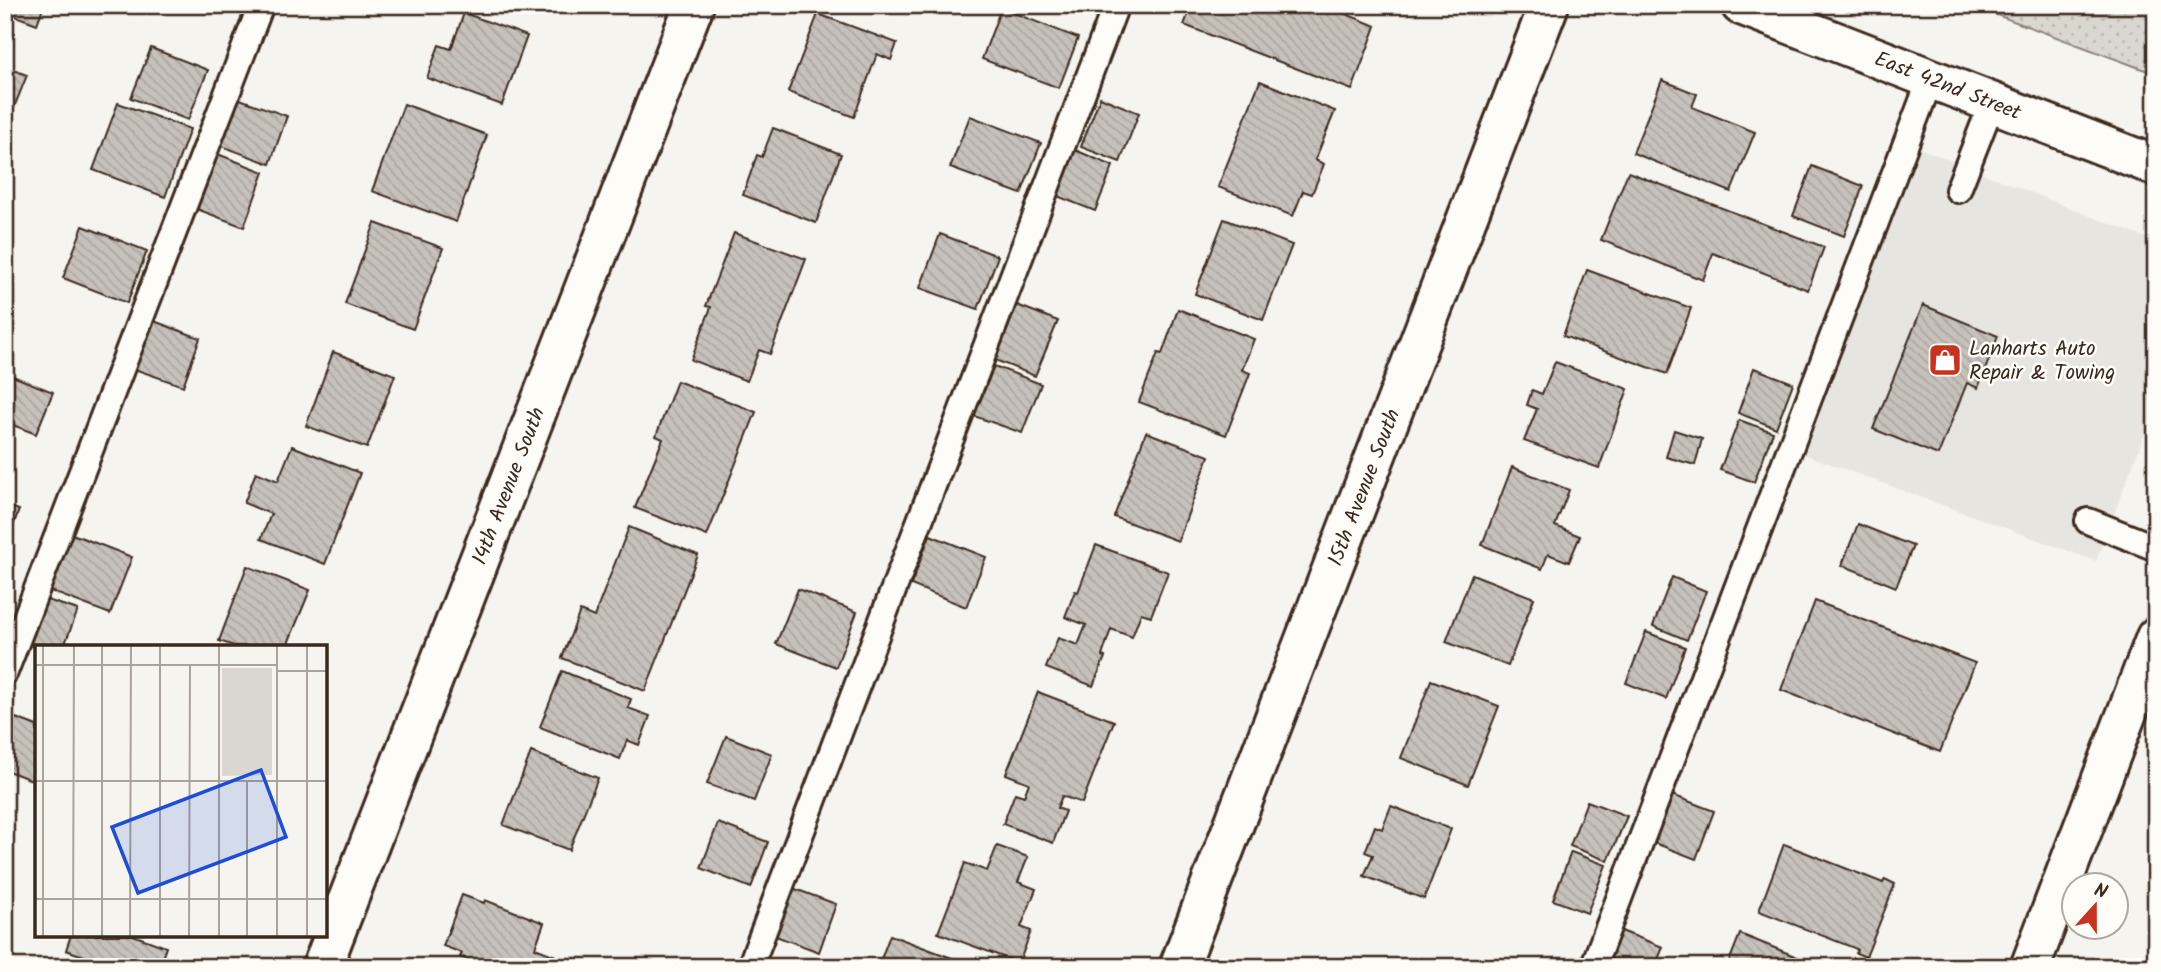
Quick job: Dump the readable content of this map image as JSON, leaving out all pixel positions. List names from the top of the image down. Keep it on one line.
{"streets":{"street":["East 42nd Street","14th Avenue South","15th Avenue South"]},"places":{"shop":["Lanharts Auto Repair & Towing"]},"north":"top"}
